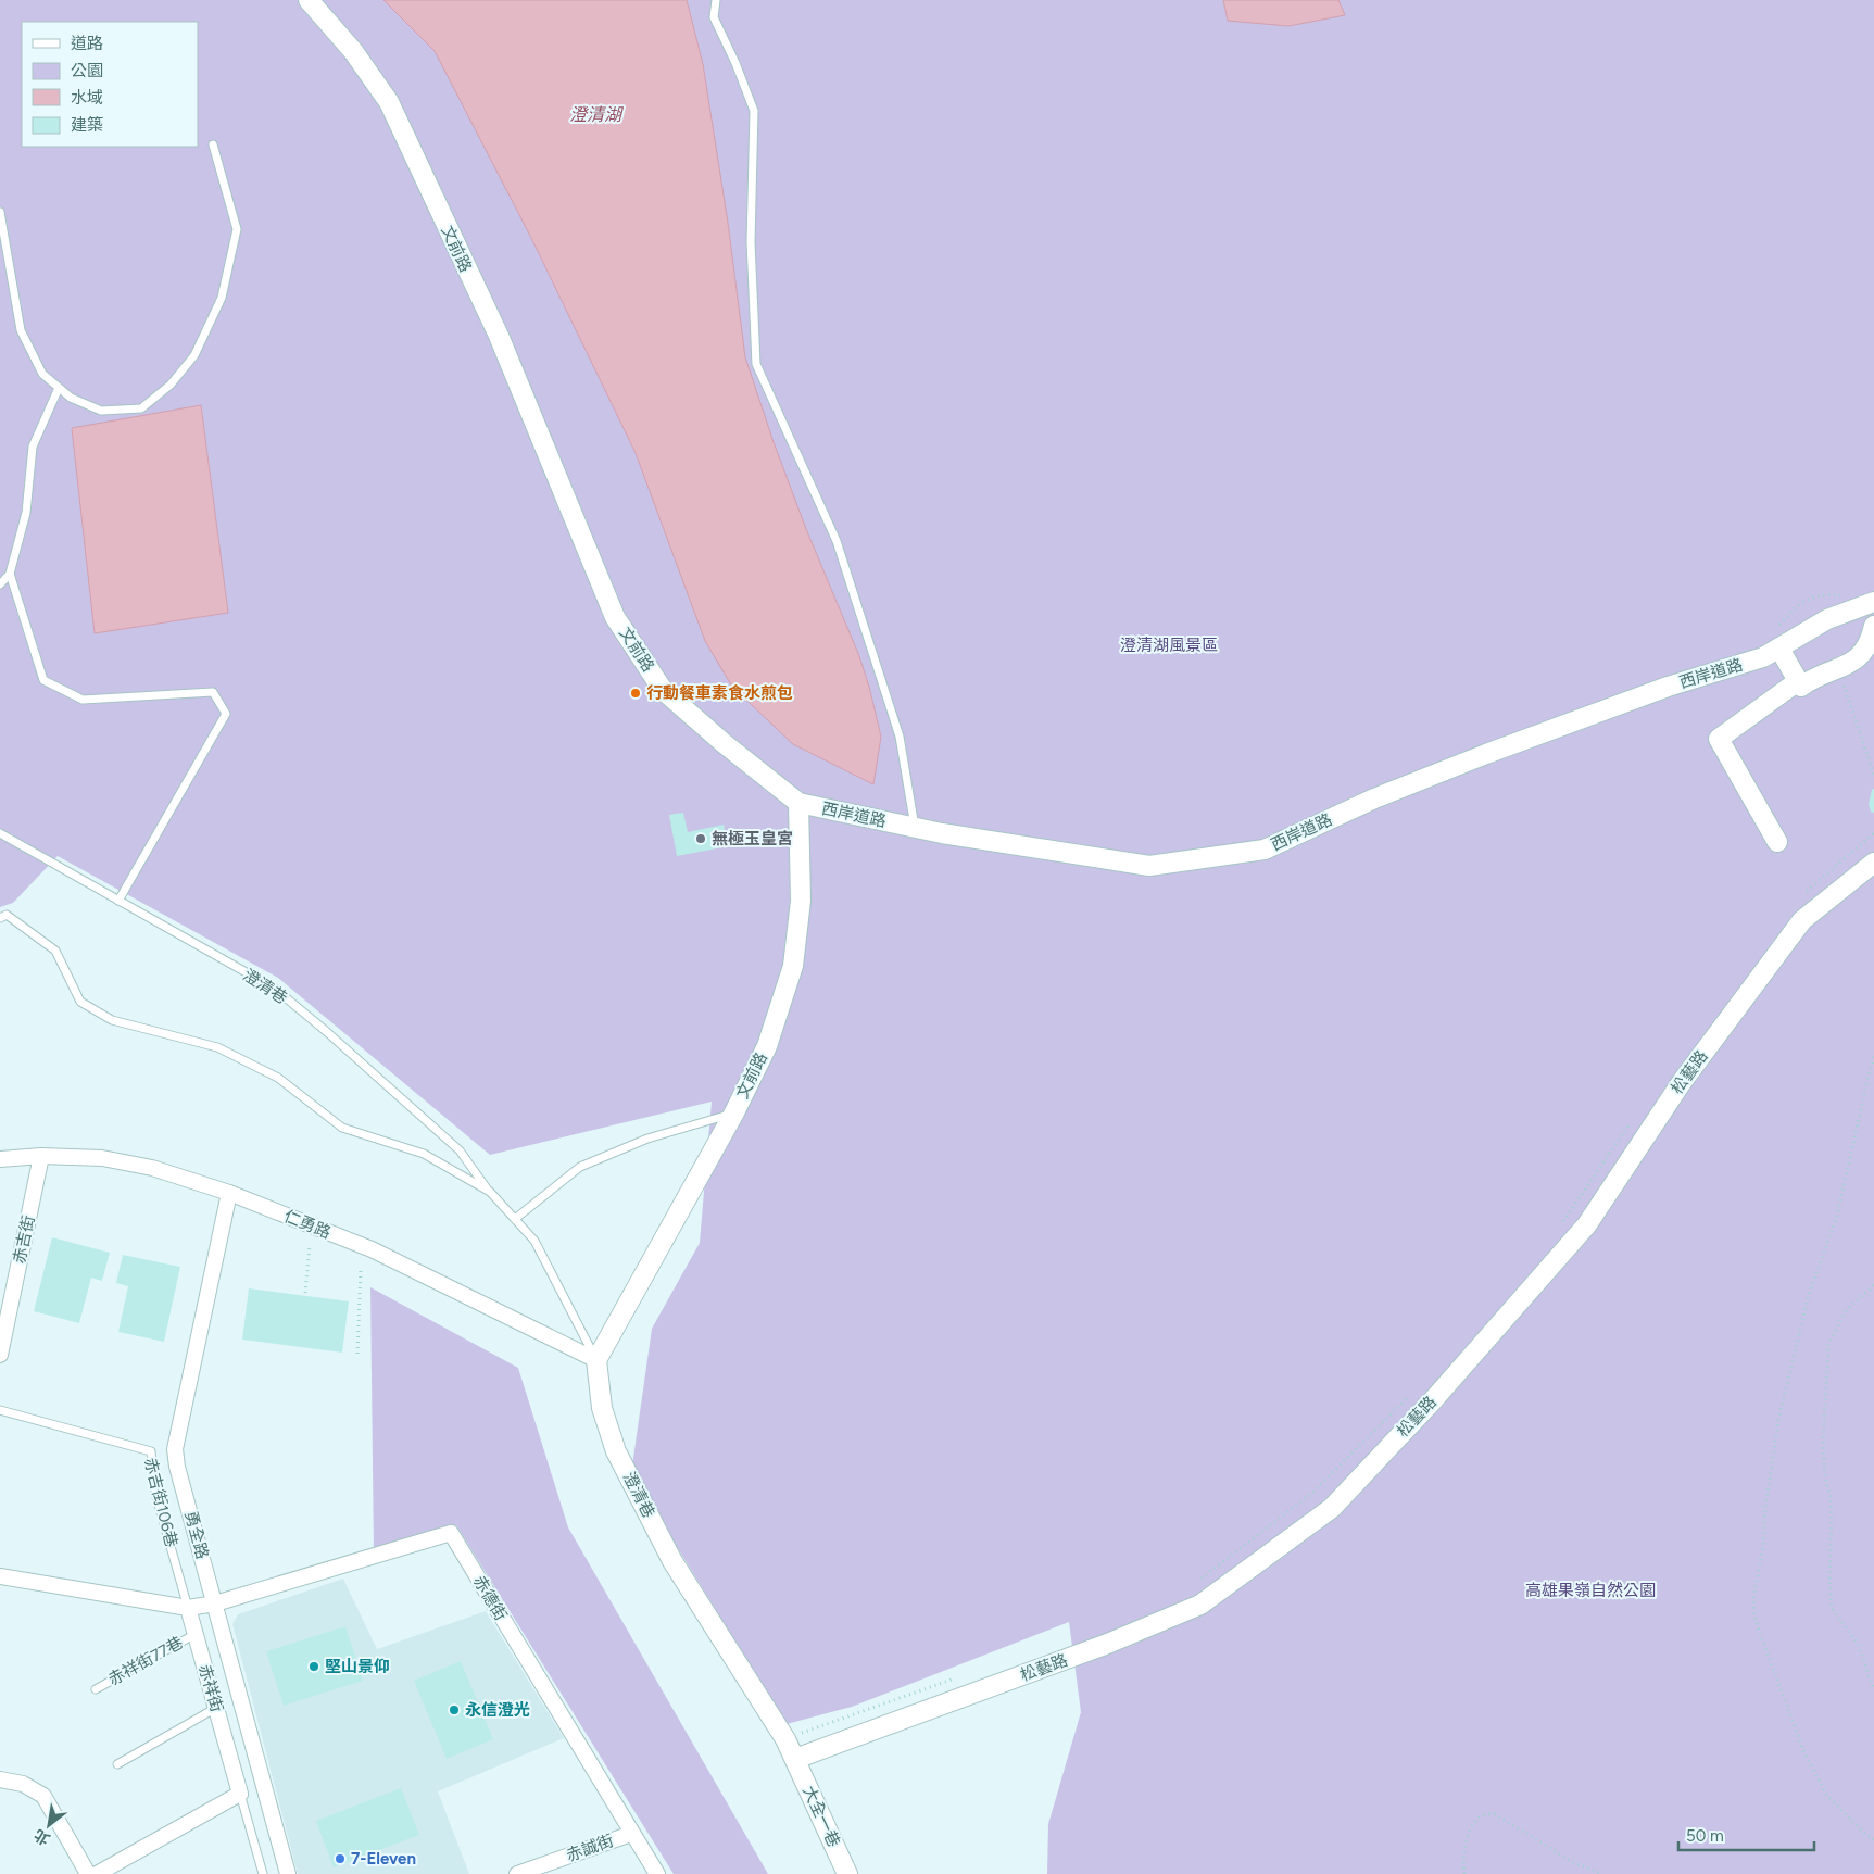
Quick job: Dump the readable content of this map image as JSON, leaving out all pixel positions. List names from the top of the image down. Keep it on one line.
{"streets":{"street":["文前路","西岸道路","澄清巷","松藝路","仁勇路","赤吉街","勇全路","赤德街","赤祥街","大全一巷","赤誠街"],"lane":["赤吉街106巷","赤祥街77巷"]},"crossings":[["文前路","西岸道路"],["文前路","澄清巷"],["文前路","仁勇路"],["澄清巷","松藝路"],["澄清巷","仁勇路"],["澄清巷","大全一巷"],["松藝路","大全一巷"],["仁勇路","赤吉街"],["仁勇路","勇全路"],["赤吉街106巷","赤祥街"],["勇全路","赤德街"],["赤德街","赤誠街"],["赤祥街77巷","赤祥街"]],"water":["澄清湖"],"parks":["澄清湖風景區","高雄果嶺自然公園"],"places":["行動餐車素食水煎包","無極玉皇宮","堅山景仰","永信澄光","7-Eleven"],"legend":["道路","公園","水域","建築"],"scale_bar":"50 m","north":"bottom left"}
